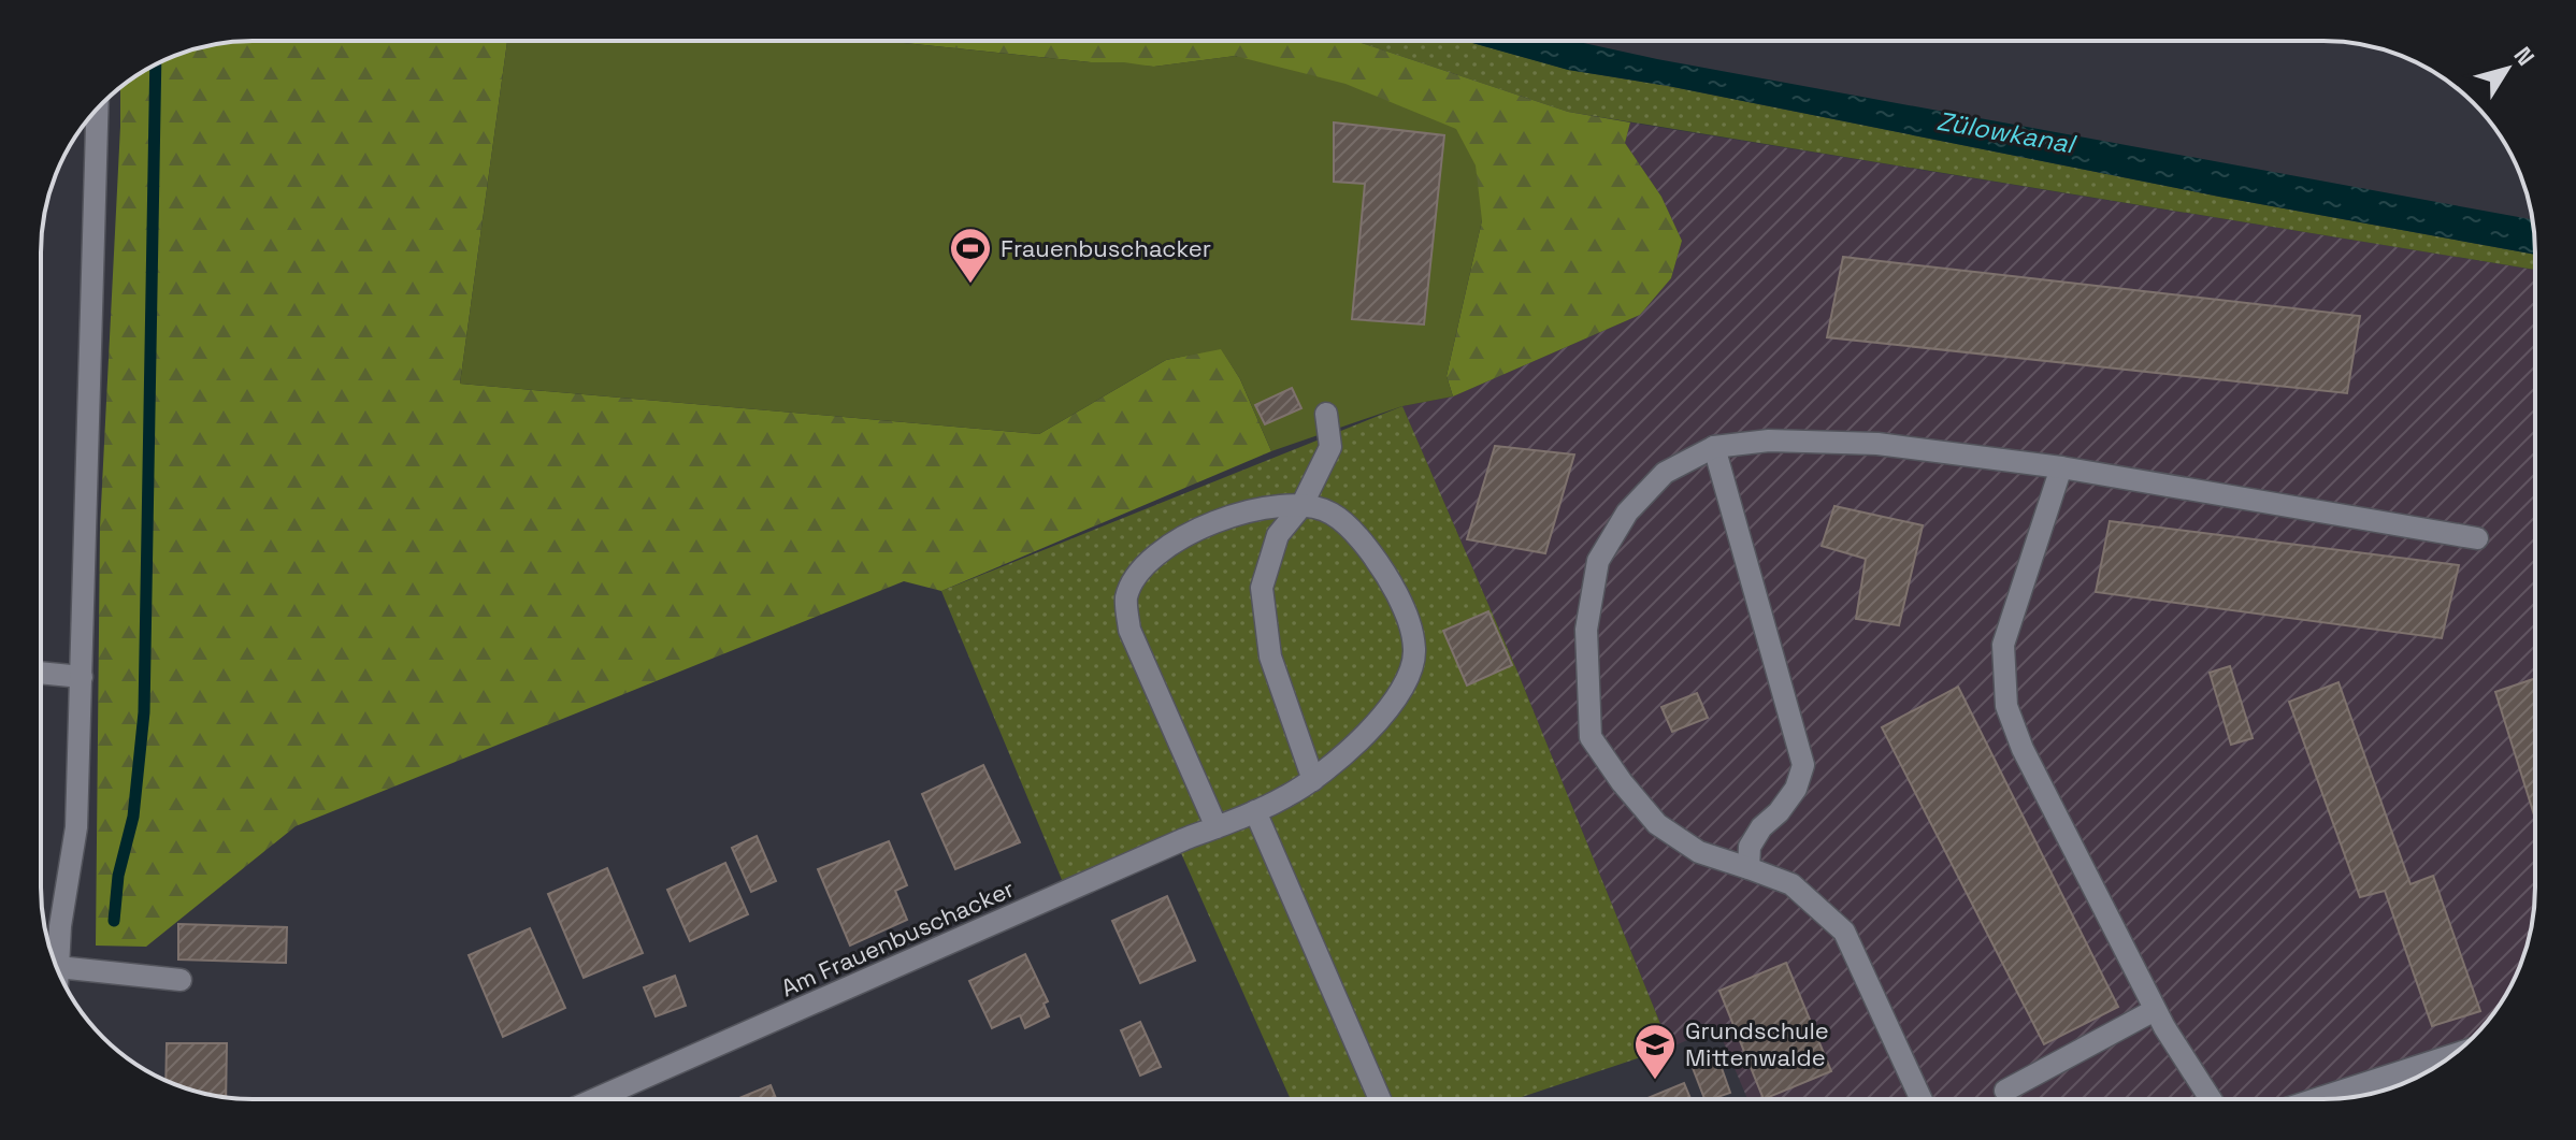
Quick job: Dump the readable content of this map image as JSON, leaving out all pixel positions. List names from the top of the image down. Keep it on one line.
{"streets":{"street":["Am Frauenbuschacker"]},"water":["Zülowkanal"],"places":{"sports":["Frauenbuschacker"],"school or university":["Grundschule Mittenwalde"]},"north":"top right"}
